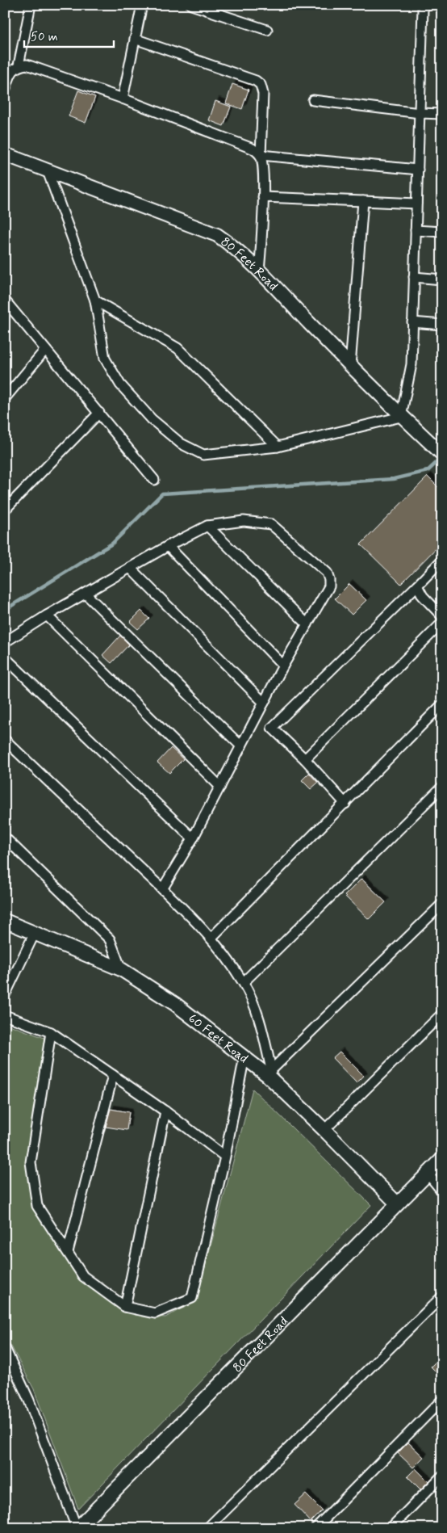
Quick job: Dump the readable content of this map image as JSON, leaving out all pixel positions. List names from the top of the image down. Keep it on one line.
{"streets":{"street":["80 Feet Road","60 Feet Road"]},"crossings":[["80 Feet Road","60 Feet Road"]],"scale_bar":"50 m"}
